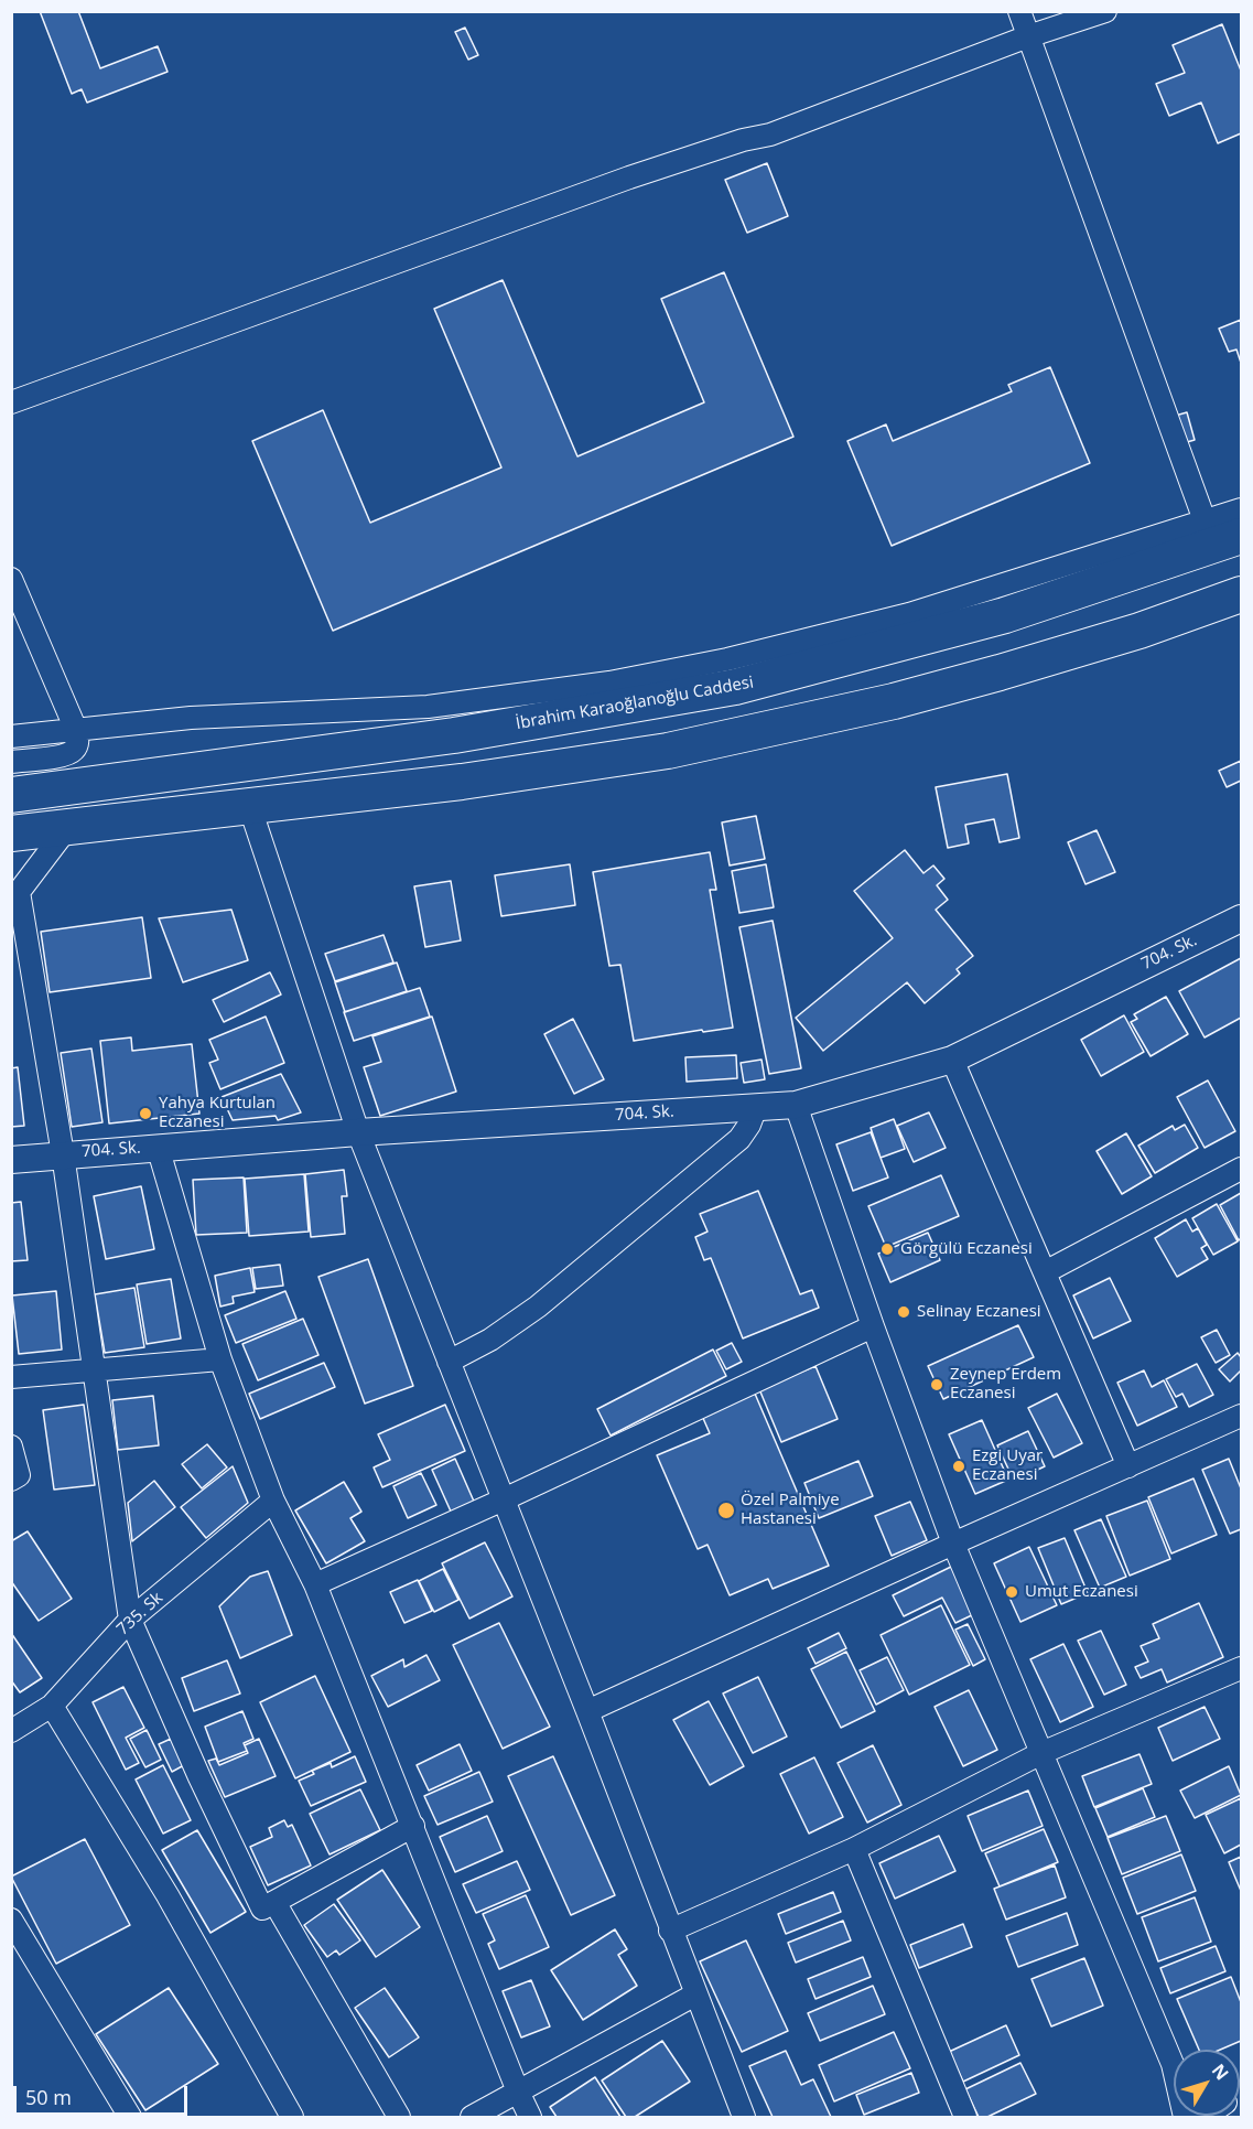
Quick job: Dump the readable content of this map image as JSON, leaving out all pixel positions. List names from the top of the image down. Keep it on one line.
{"streets":{"highway":["İbrahim Karaoğlanoğlu Caddesi"],"street":["704. Sk.","735. Sk"]},"places":["Yahya Kurtulan Eczanesi","Görgülü Eczanesi","Selinay Eczanesi","Zeynep Erdem Eczanesi","Ezgi Uyar Eczanesi","Özel Palmiye Hastanesi","Umut Eczanesi"],"scale_bar":"50 m","north":"top right"}
